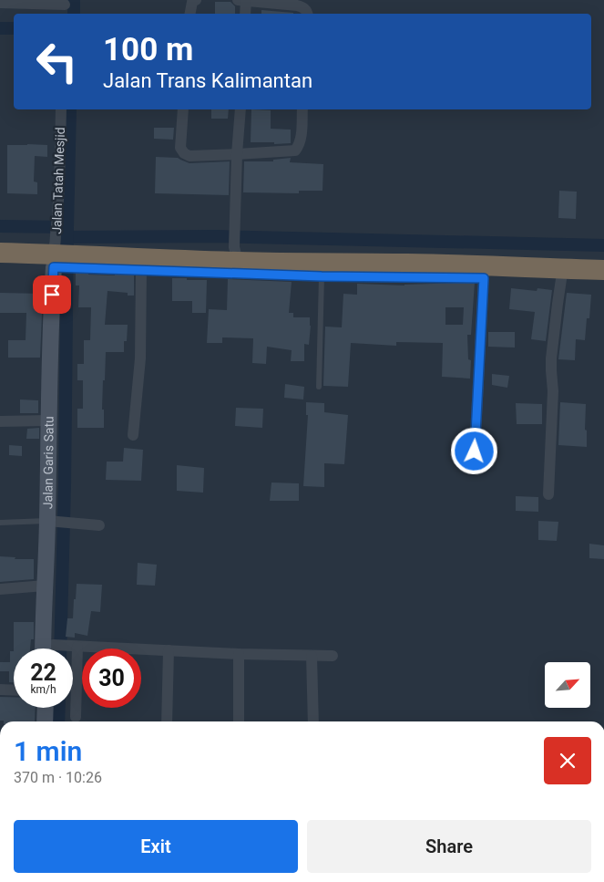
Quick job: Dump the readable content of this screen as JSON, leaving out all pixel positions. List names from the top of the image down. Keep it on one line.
{"streets":{"street":["Jalan Tatah Mesjid","Jalan Garis Satu"]},"crossings":[["Jalan Tatah Mesjid","Jalan Garis Satu"]],"north":"top right","page":{"turn":["100 m","Jalan Trans Kalimantan"],"speed":"22 km/h","limit":"30","heading":["1 min","370 m · 10:26"],"buttons":["Exit","Share"]}}
